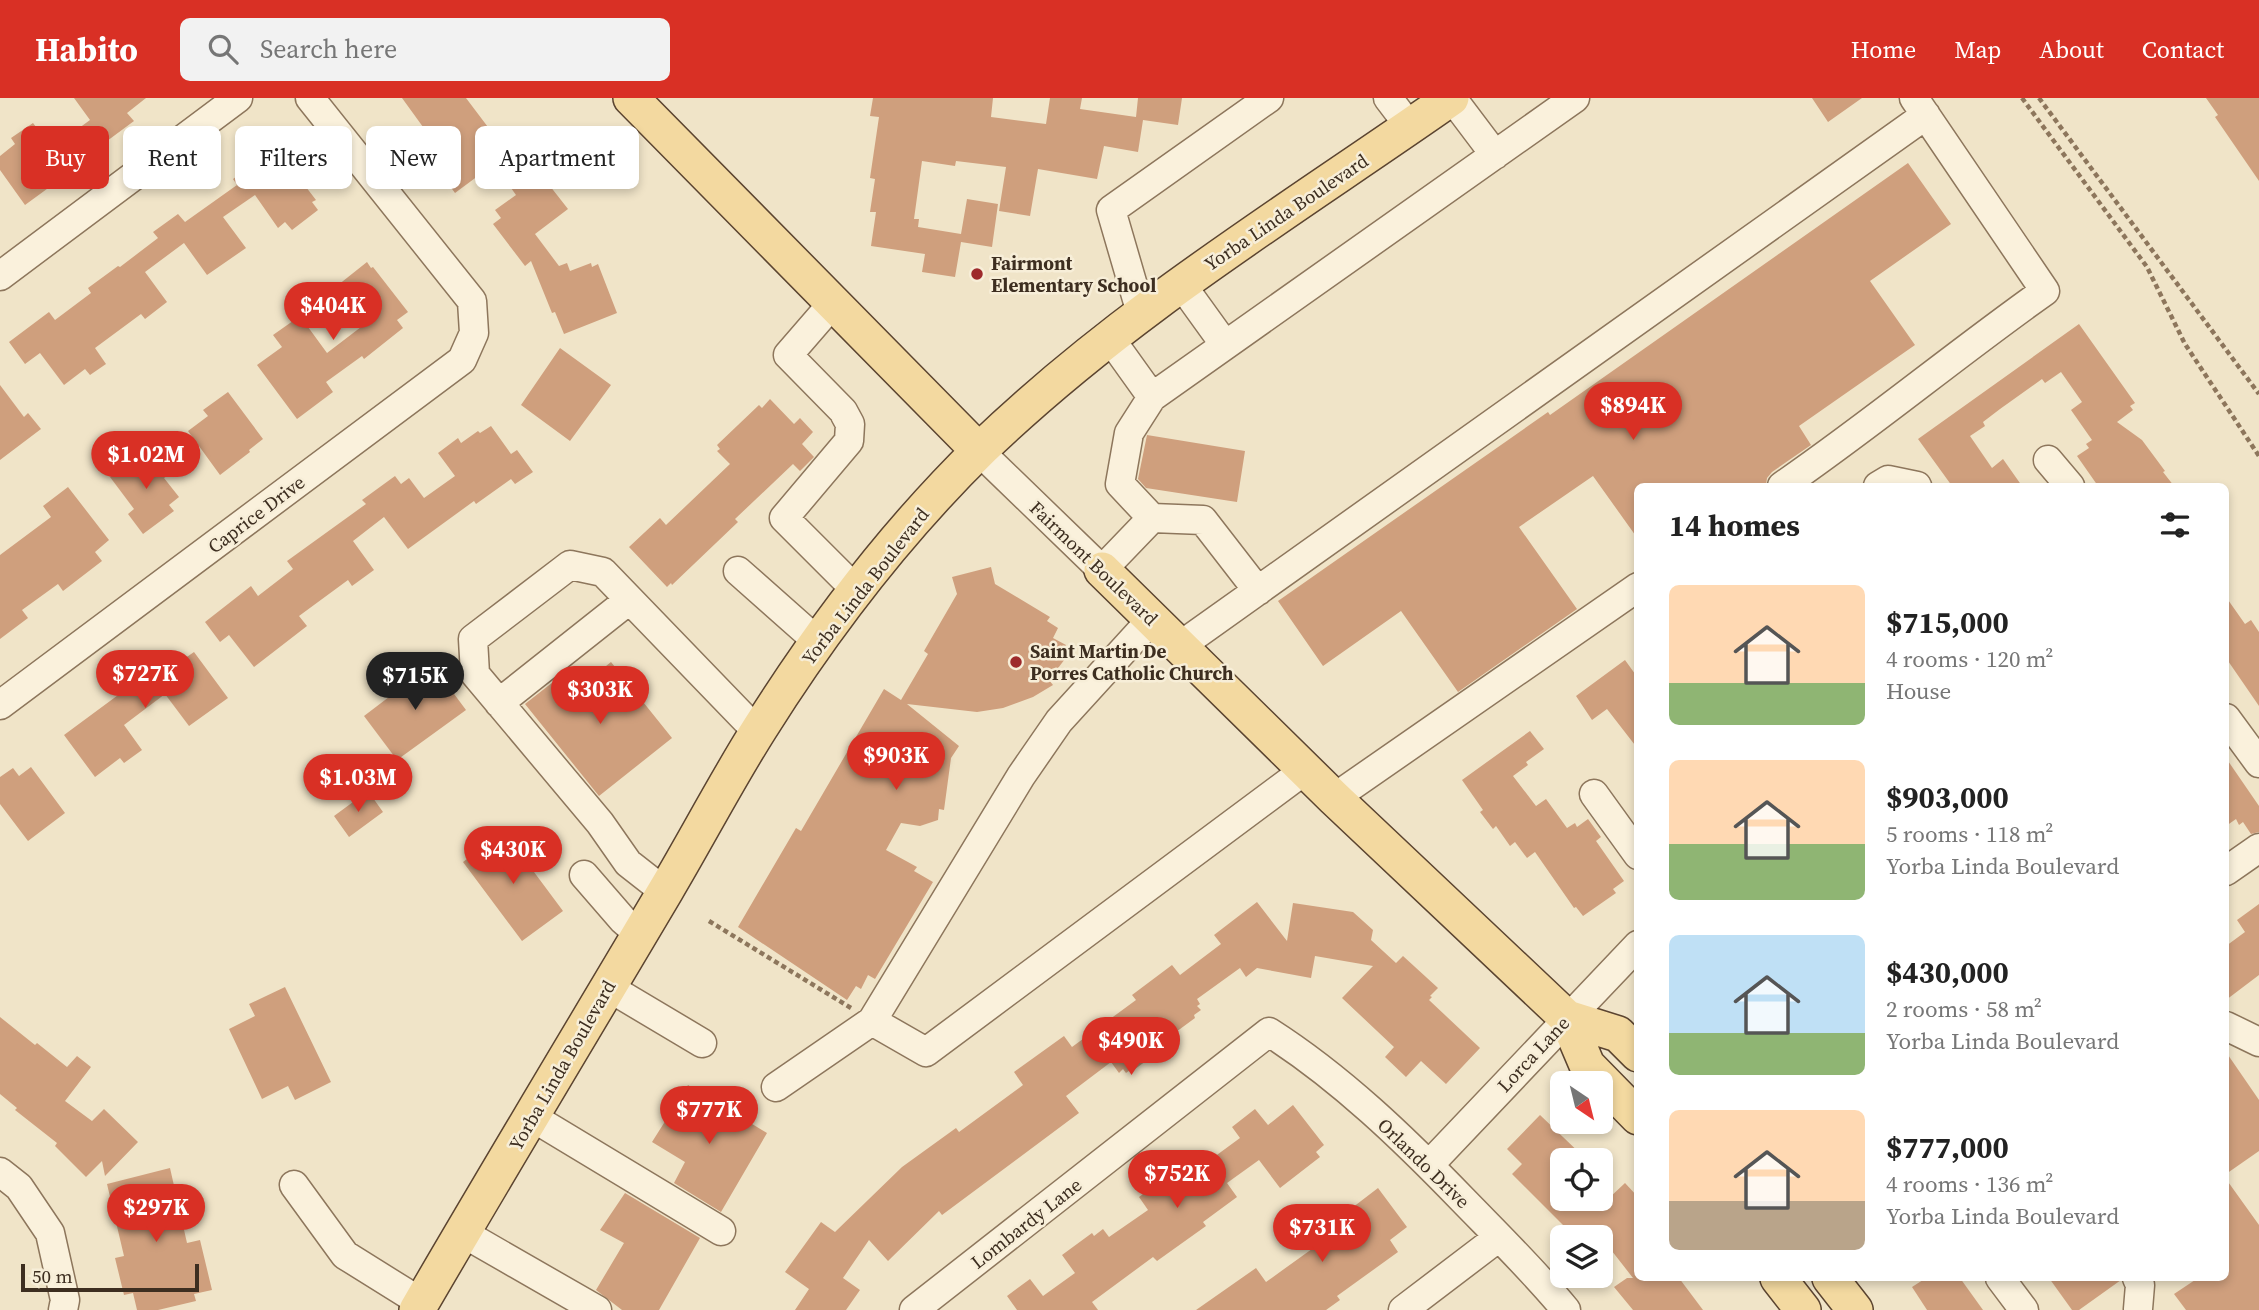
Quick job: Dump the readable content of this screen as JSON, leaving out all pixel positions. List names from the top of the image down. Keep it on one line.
{"streets":{"main road":["Yorba Linda Boulevard","Fairmont Boulevard"],"street":["Caprice Drive","Lorca Lane","Orlando Drive","Lombardy Lane"]},"crossings":[["Yorba Linda Boulevard","Fairmont Boulevard"],["Fairmont Boulevard","Lorca Lane"],["Lorca Lane","Orlando Drive"],["Orlando Drive","Lombardy Lane"]],"places":["Fairmont Elementary School","Saint Martin De Porres Catholic Church"],"scale_bar":"50 m","north":"bottom right","page":{"header":"Habito","search":"Search here","nav":["Home","Map","About","Contact"],"chip":["Buy","Rent","Filters","New","Apartment"],"price":["$404K","$894K","$1.02M","$727K","$715K","$303K","$903K","$1.03M","$430K","$490K","$777K","$752K","$297K","$731K"],"heading":"14 homes","list":[{"name":"$715,000","note":"4 rooms · 120 m² · House"},{"name":"$903,000","note":"5 rooms · 118 m² · Yorba Linda Boulevard"},{"name":"$430,000","note":"2 rooms · 58 m² · Yorba Linda Boulevard"},{"name":"$777,000","note":"4 rooms · 136 m² · Yorba Linda Boulevard"}],"scale":"50 m"}}
